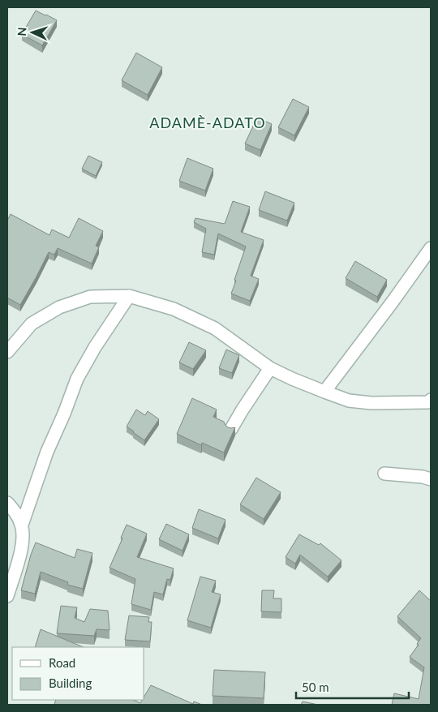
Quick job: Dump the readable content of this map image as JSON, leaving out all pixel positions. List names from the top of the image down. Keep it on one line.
{"districts":["ADAMÈ-ADATO"],"legend":["Road","Building"],"scale_bar":"50 m","north":"left"}
